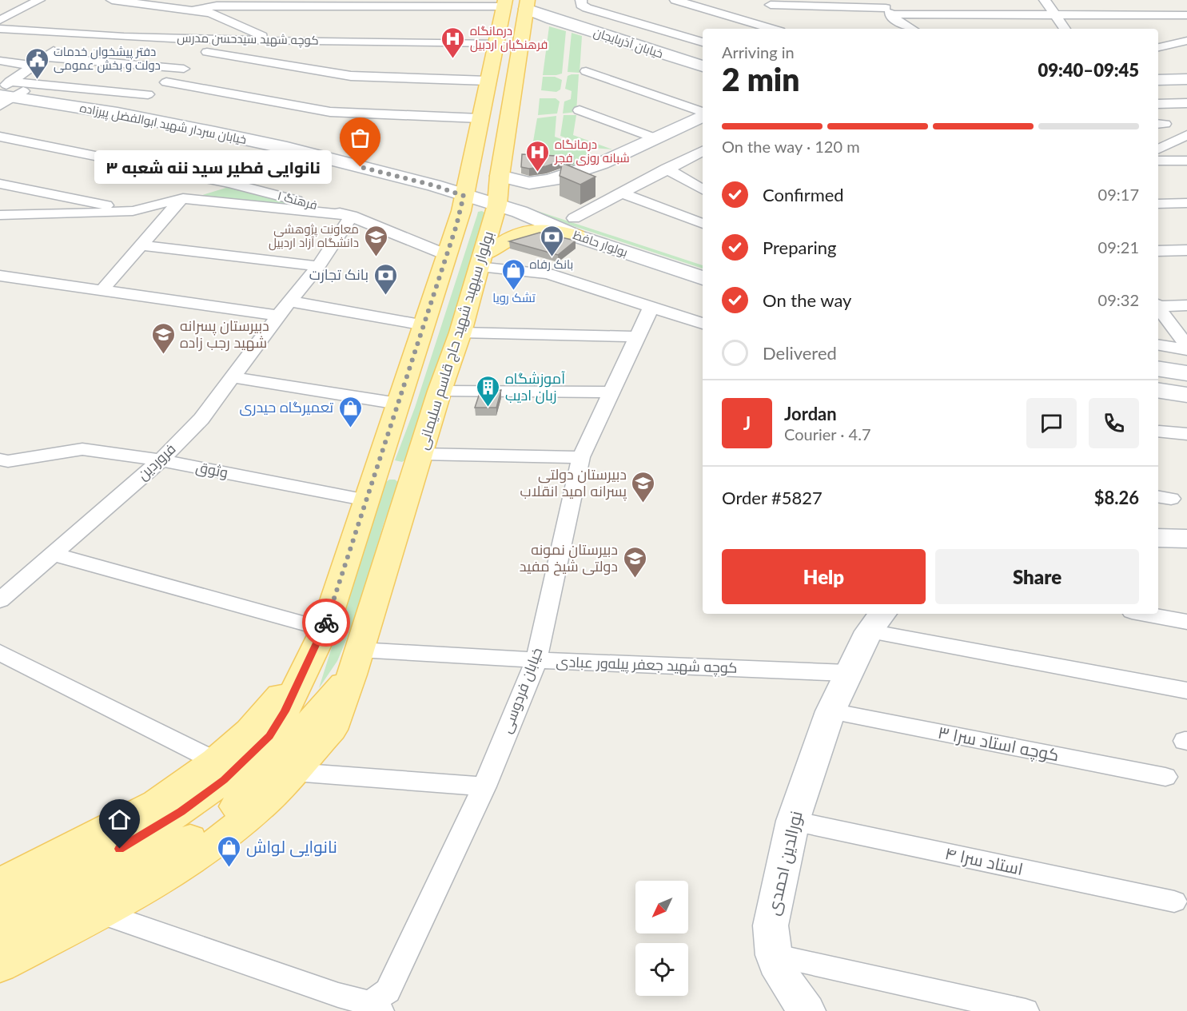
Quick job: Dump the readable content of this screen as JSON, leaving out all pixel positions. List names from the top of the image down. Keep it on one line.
{"streets":{"main road":["خیابان آذربایجان","خیابان سردار شهید ابوالفضل پیرزاده","بولوار حافظ","بولوار سپهبد شهید حاج قاسم سلیمانی","نورالدین احمدی"],"street":["کوچه شهید سیدحسن مدرس","فرهنگ ۱","فروردین","وثوق","کوچه شهید جعفر پیله‌ور عبادی","خیابان فردوسی","کوچه استاد سرا ۳","استاد سرا ۴"]},"crossings":[["خیابان آذربایجان","بولوار سپهبد شهید حاج قاسم سلیمانی"],["خیابان سردار شهید ابوالفضل پیرزاده","بولوار حافظ"],["خیابان سردار شهید ابوالفضل پیرزاده","بولوار سپهبد شهید حاج قاسم سلیمانی"],["فرهنگ ۱","فروردین"],["بولوار حافظ","بولوار سپهبد شهید حاج قاسم سلیمانی"],["بولوار سپهبد شهید حاج قاسم سلیمانی","کوچه شهید جعفر پیله‌ور عبادی"],["فروردین","وثوق"],["کوچه شهید جعفر پیله‌ور عبادی","خیابان فردوسی"],["کوچه شهید جعفر پیله‌ور عبادی","نورالدین احمدی"],["کوچه استاد سرا ۳","نورالدین احمدی"],["استاد سرا ۴","نورالدین احمدی"]],"places":{"hospital":["درمانگاه فرهنگیان اردبیل","درمانگاه شبانه روزی فجر"],"public building":["دفتر پیشخوان خدمات دولت و بخش عمومی"],"other":["نانوایی فطیر سید ننه شعبه ۳"],"school or university":["معاونت پژوهشی دانشگاه آزاد اردبیل","دبیرستان پسرانه شهید رجب زاده","دبیرستان دولتی پسرانه امید انقلاب","دبیرستان نمونه دولتی شیخ مفید"],"bank":["بانک رفاه","بانک تجارت"],"shop":["تشک رویا","تعمیرگاه حیدری","نانوایی لواش"],"building":["آموزشگاه زبان ادیب"]},"north":"bottom left","page":{"heading":["2 min","Arriving in","09:40–09:45"],"panel":["Jordan","Courier · 4.7","Order #5827","$8.26"],"bar":"On the way · 120 m","bubble":"نانوایی فطیر سید ننه شعبه ۳","list":[["Confirmed","09:17"],["Preparing","09:21"],["On the way","09:32"],"Delivered"],"round":"J","buttons":["Help","Share"]}}
